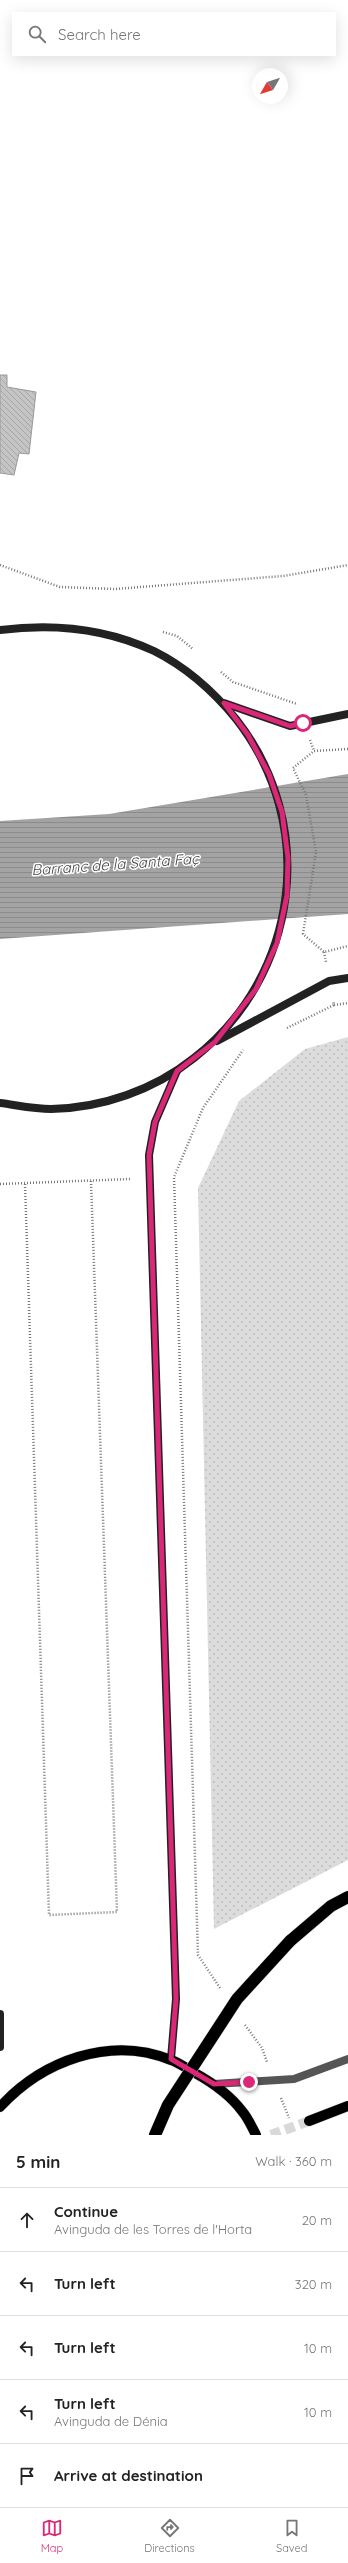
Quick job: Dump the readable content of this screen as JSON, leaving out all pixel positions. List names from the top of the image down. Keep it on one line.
{"water":["Barranc de la Santa Faç"],"north":"bottom left","page":{"search":"Search here","heading":["5 min","Walk · 360 m"],"list":[["Continue","Avinguda de les Torres de l'Horta","20 m"],["Turn left","320 m"],["Turn left","10 m"],["Turn left","Avinguda de Dénia","10 m"],"Arrive at destination"],"nav":["Map","Directions","Saved"]}}
